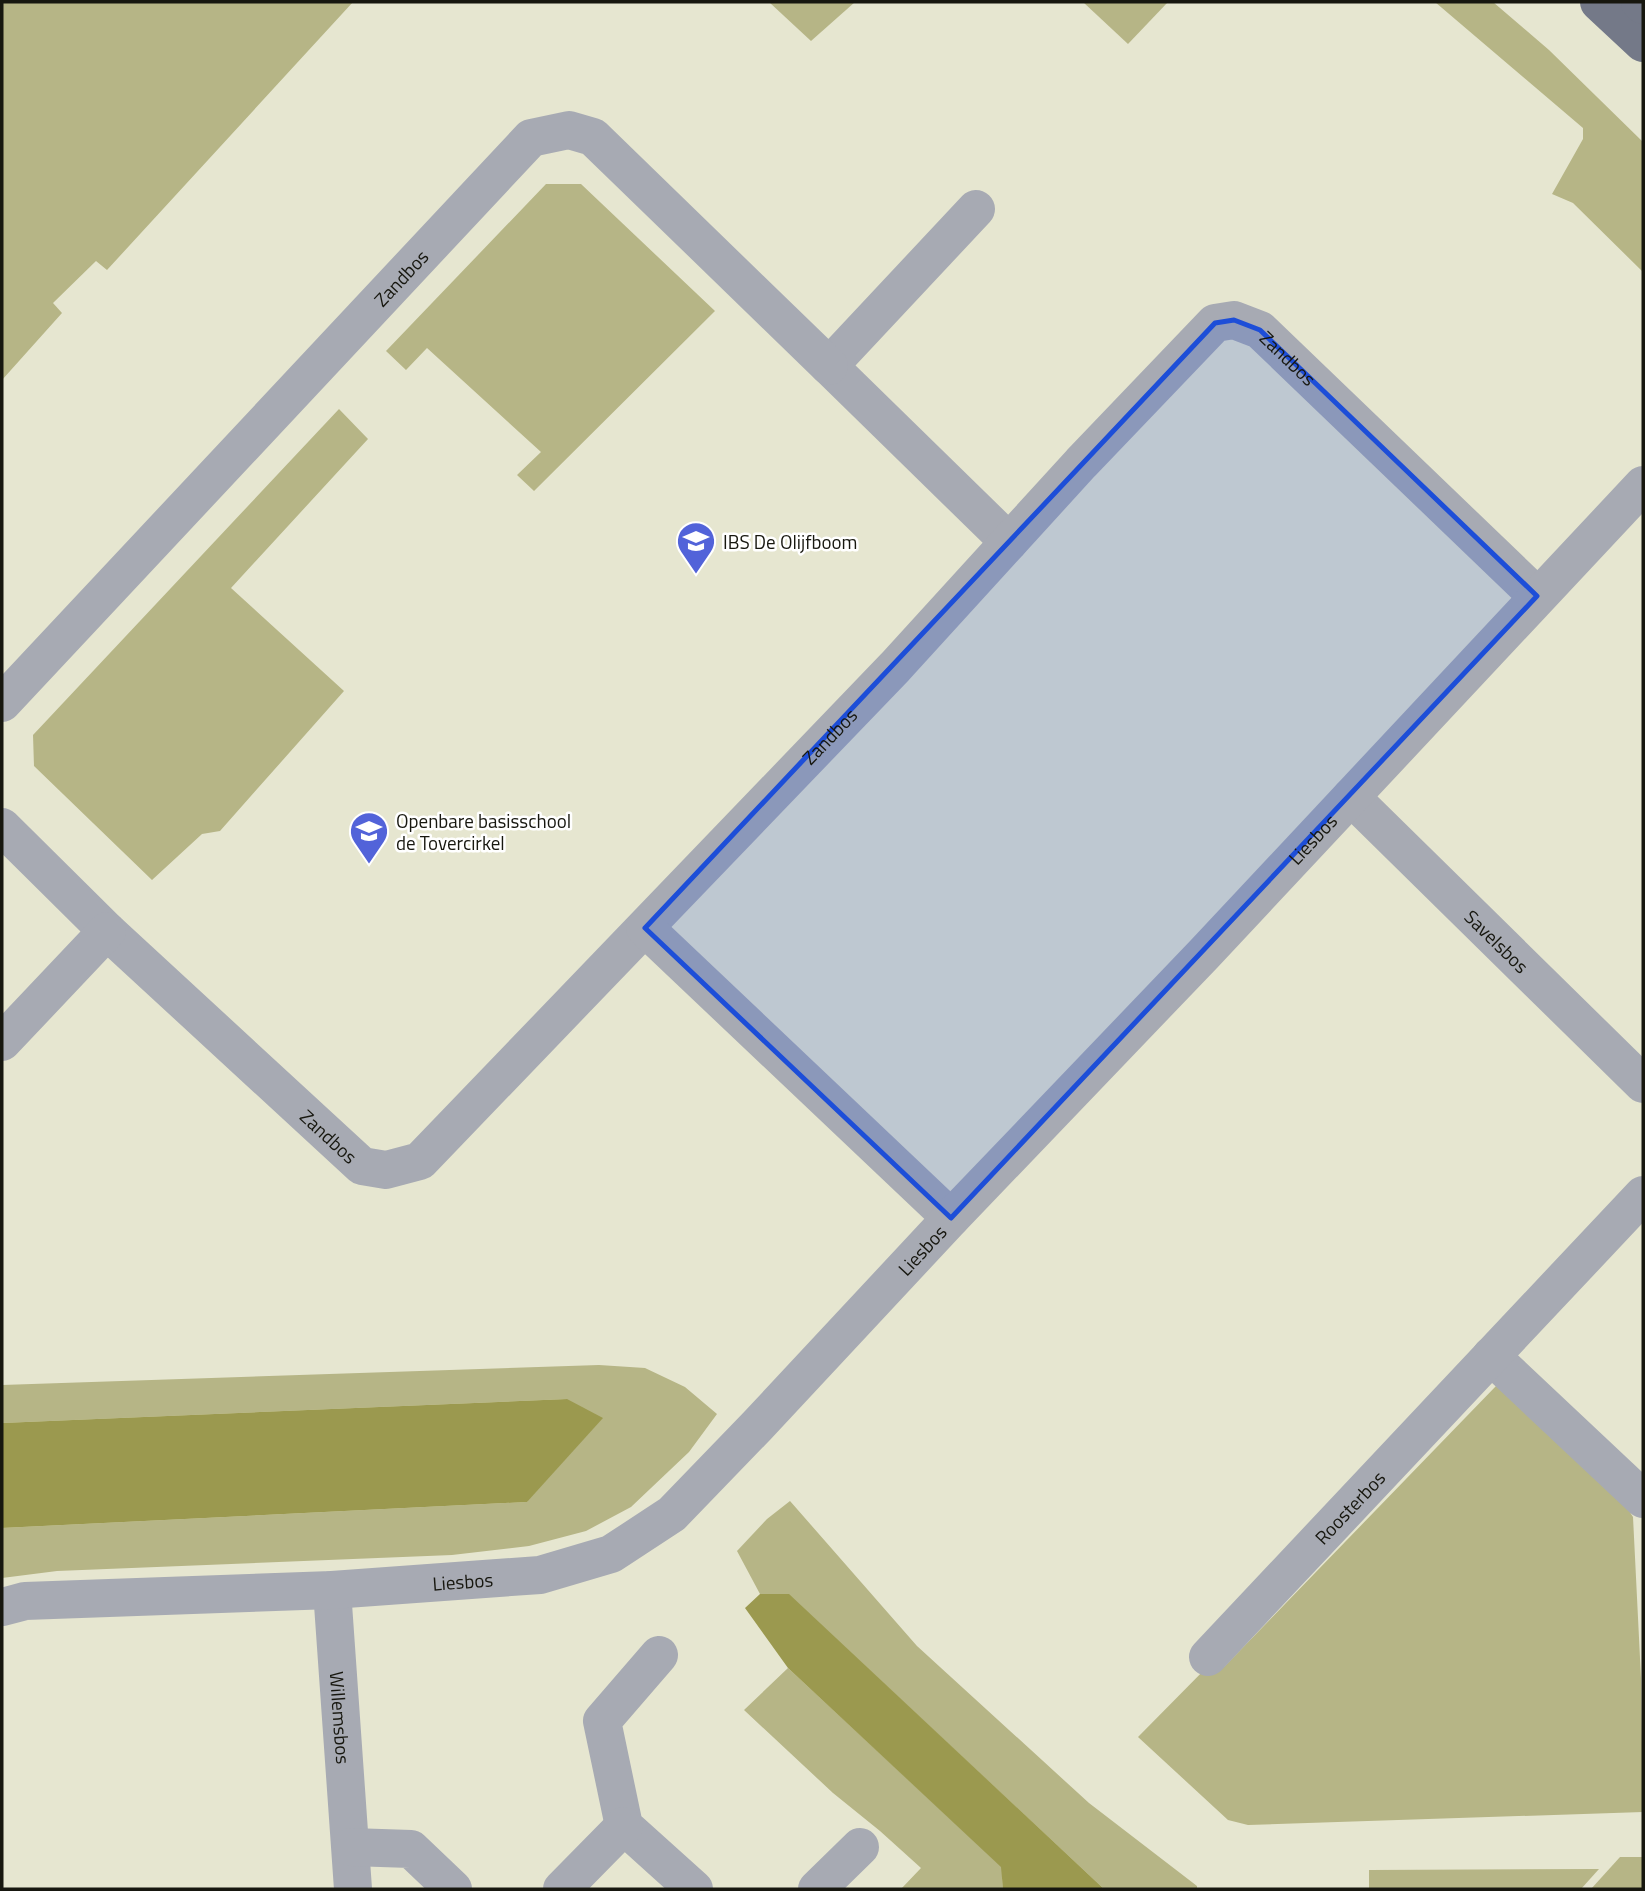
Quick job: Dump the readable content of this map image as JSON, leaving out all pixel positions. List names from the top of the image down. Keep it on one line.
{"streets":{"street":["Zandbos","Liesbos","Savelsbos","Roosterbos","Willemsbos"]},"crossings":[["Zandbos","Liesbos"],["Liesbos","Savelsbos"],["Liesbos","Willemsbos"]],"places":{"school or university":["IBS De Olijfboom","Openbare basisschool de Tovercirkel"]}}
